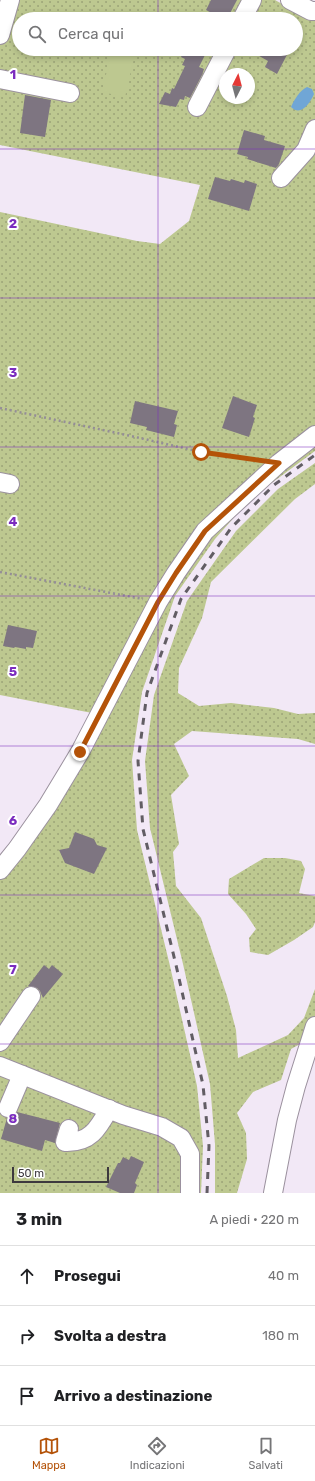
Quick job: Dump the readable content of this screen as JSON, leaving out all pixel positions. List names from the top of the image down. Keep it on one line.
{"scale_bar":"50 m","north":"top","page":{"search":"Cerca qui","scale":"50 m","heading":["3 min","A piedi · 220 m"],"list":[["Prosegui","40 m"],["Svolta a destra","180 m"],"Arrivo a destinazione"],"nav":["Mappa","Indicazioni","Salvati"]},"grid":{"rows":["1","2","3","4","5","6","7","8"]}}
